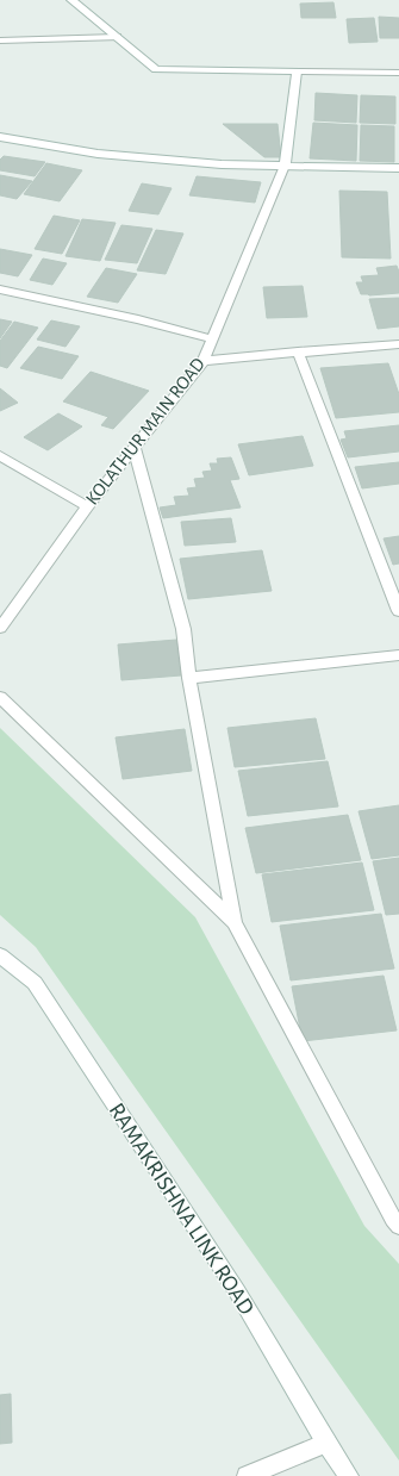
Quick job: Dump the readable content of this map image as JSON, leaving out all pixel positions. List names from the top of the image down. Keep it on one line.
{"streets":{"street":["KOLATHUR MAIN ROAD","RAMAKRISHNA LINK ROAD"]}}
